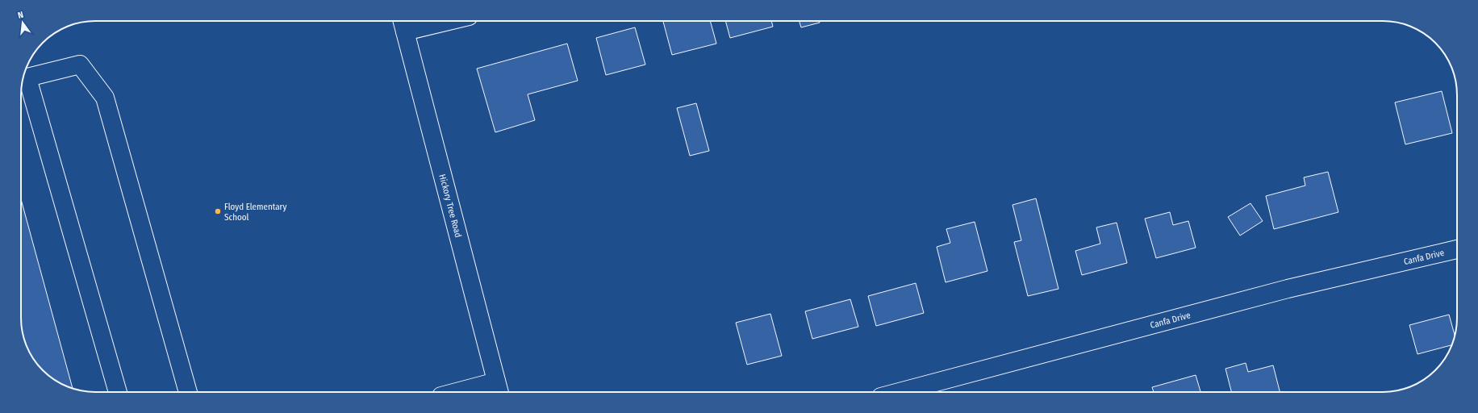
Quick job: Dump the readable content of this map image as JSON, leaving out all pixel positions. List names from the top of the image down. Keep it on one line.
{"streets":{"street":["Hickory Tree Road","Canfa Drive"]},"places":["Floyd Elementary School"],"north":"top"}
